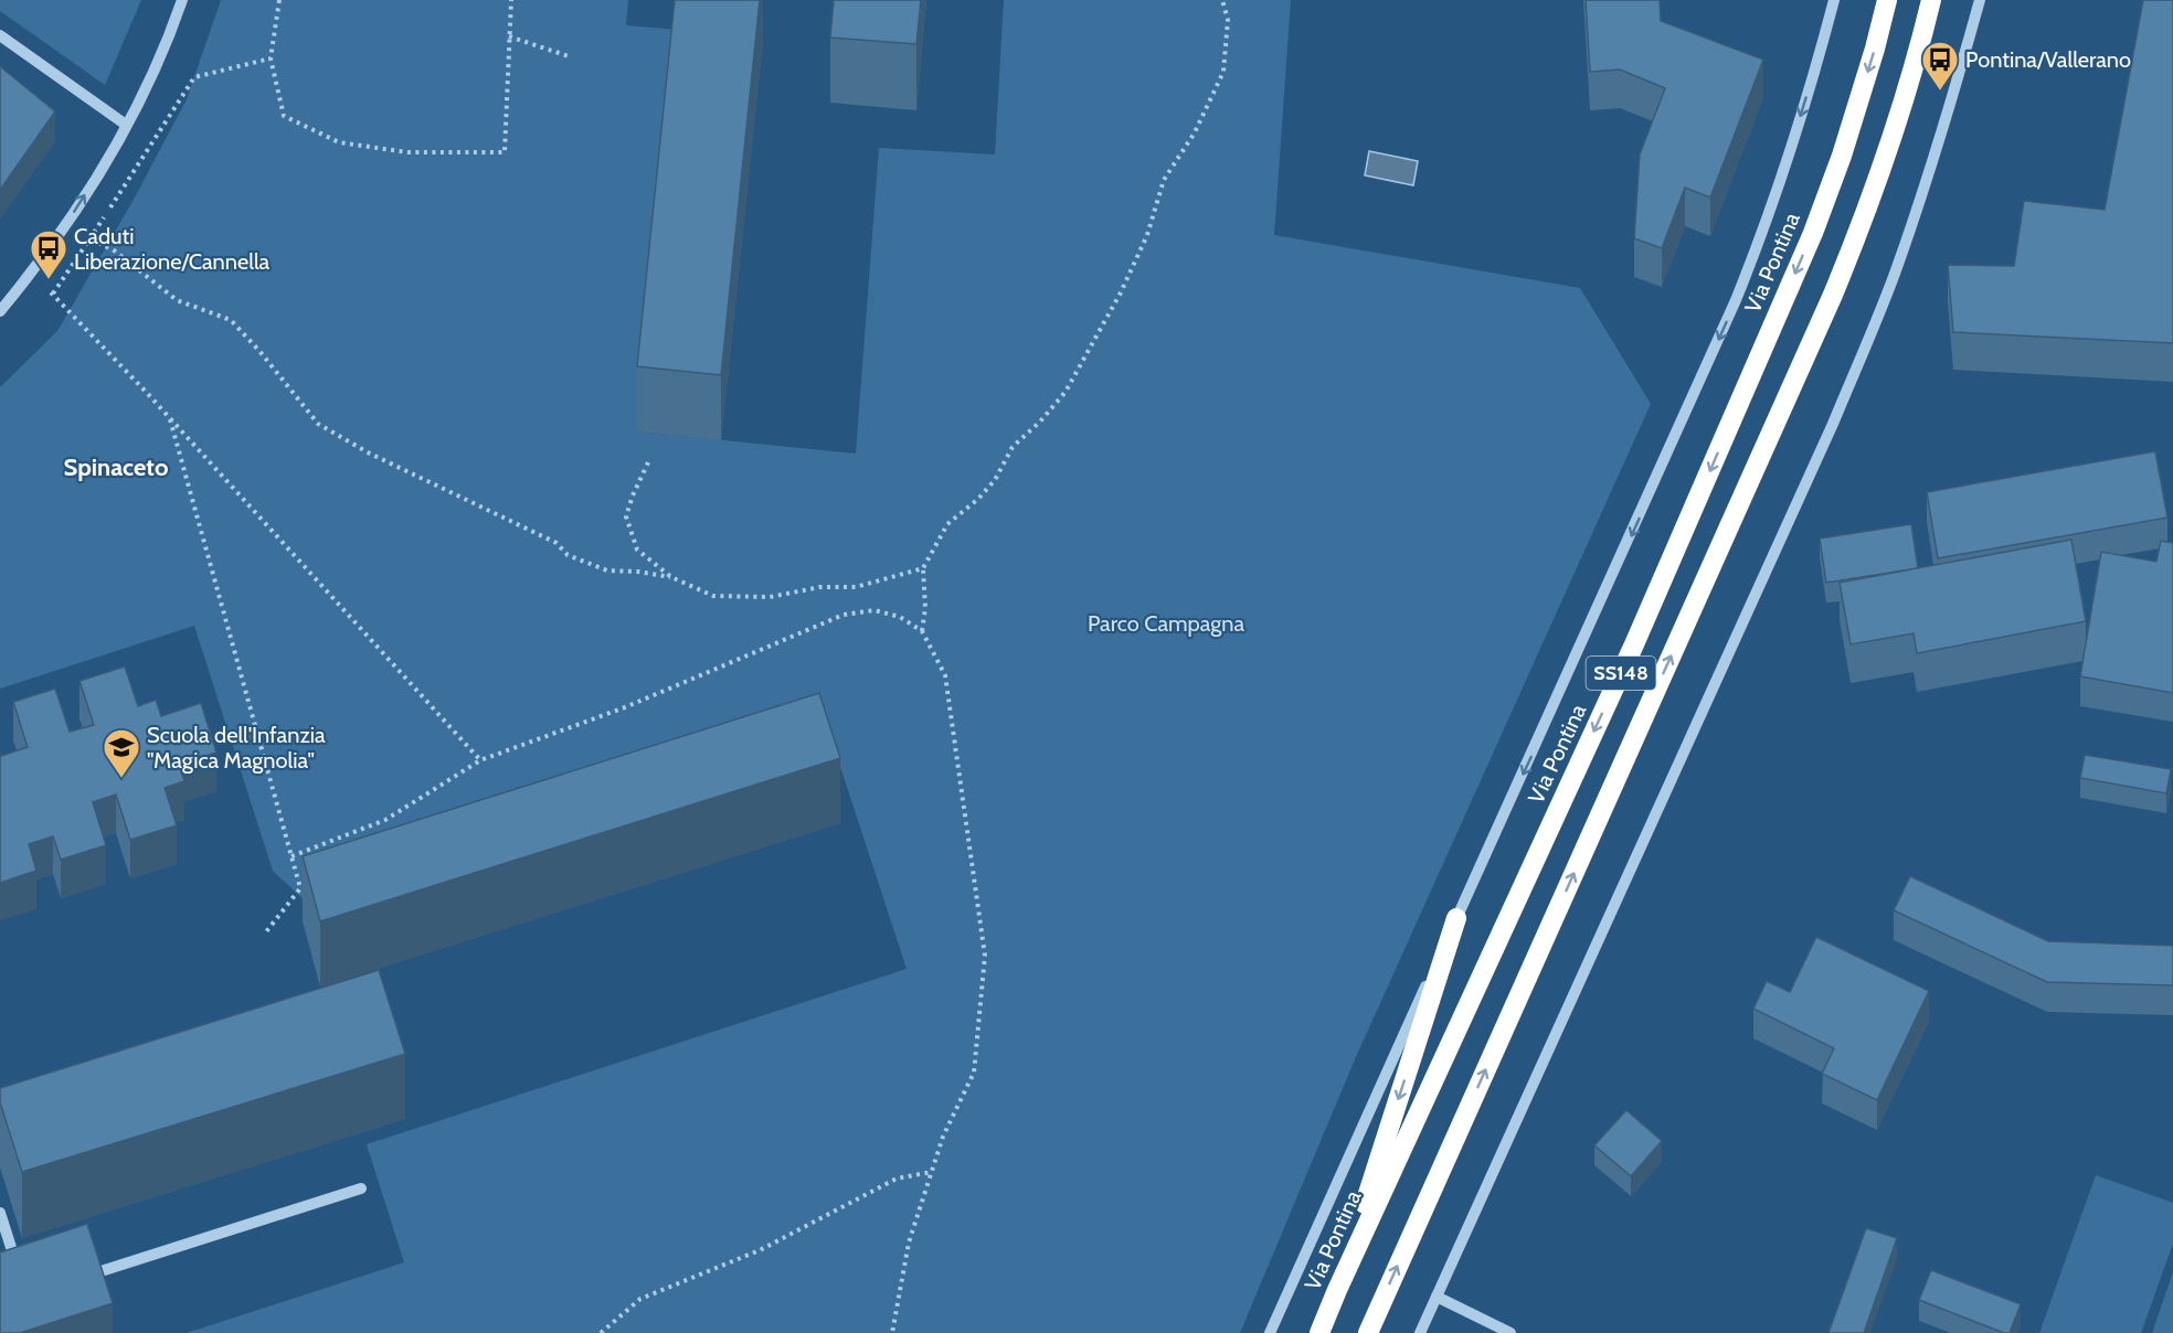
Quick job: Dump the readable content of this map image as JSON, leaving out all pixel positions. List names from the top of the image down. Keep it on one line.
{"streets":{"highway":["Via Pontina","SS148"]},"districts":["Spinaceto"],"parks":["Parco Campagna"],"places":{"bus stop":["Pontina/Vallerano","Caduti Liberazione/Cannella"],"school or university":["Scuola dell'Infanzia \"Magica Magnolia\""]}}
